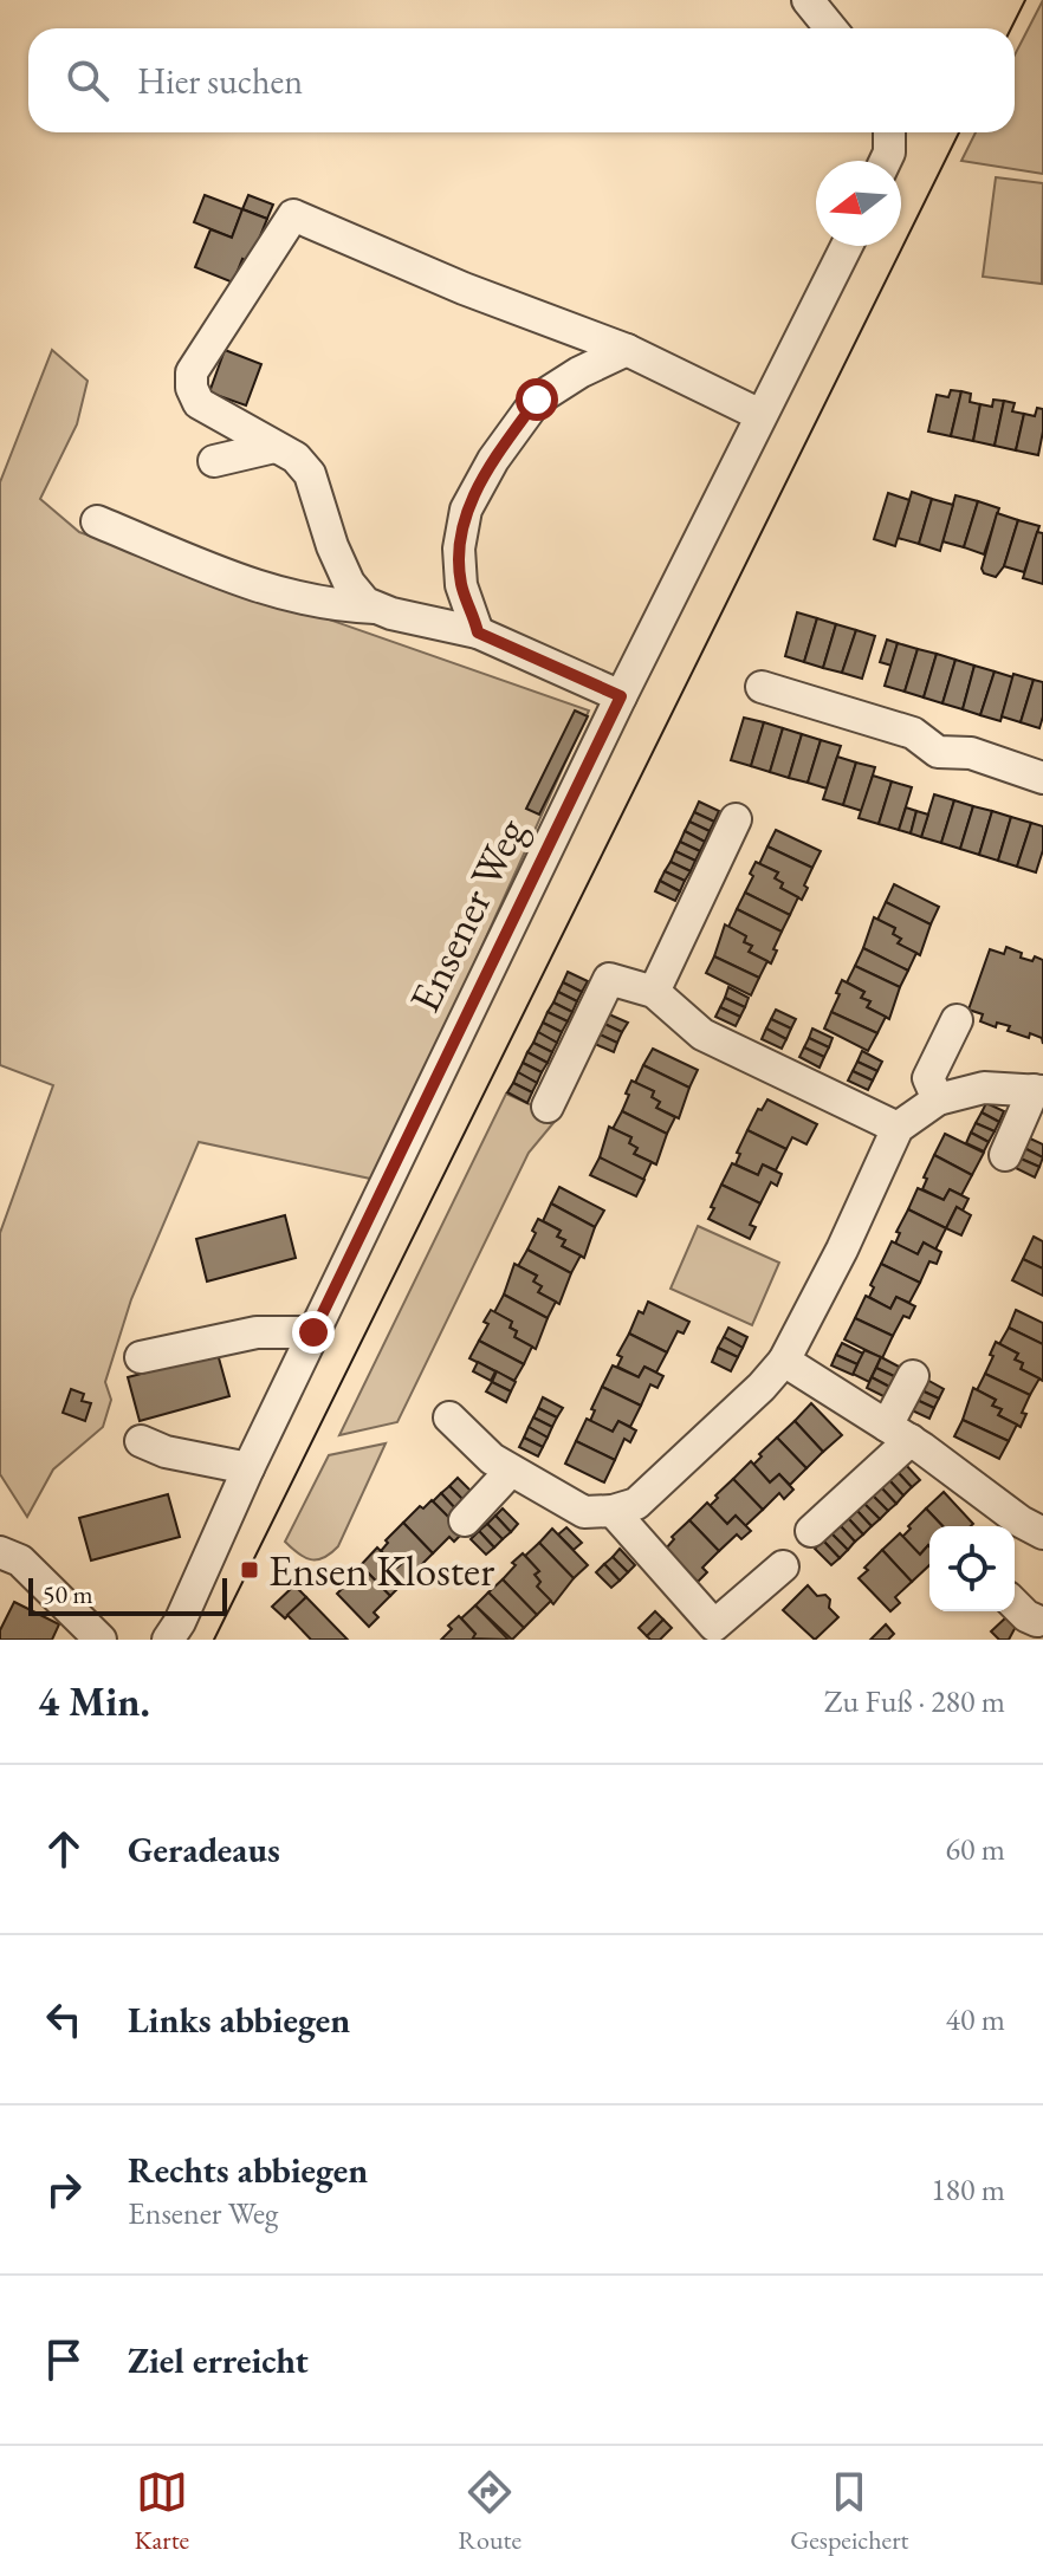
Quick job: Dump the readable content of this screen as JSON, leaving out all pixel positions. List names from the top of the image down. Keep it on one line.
{"streets":{"street":["Ensener Weg"]},"places":{"transit":["Ensen Kloster"]},"scale_bar":"50 m","north":"left","page":{"search":"Hier suchen","scale":"50 m","heading":["4 Min.","Zu Fuß · 280 m"],"list":[["Geradeaus","60 m"],["Links abbiegen","40 m"],["Rechts abbiegen","Ensener Weg","180 m"],"Ziel erreicht"],"nav":["Karte","Route","Gespeichert"]}}
